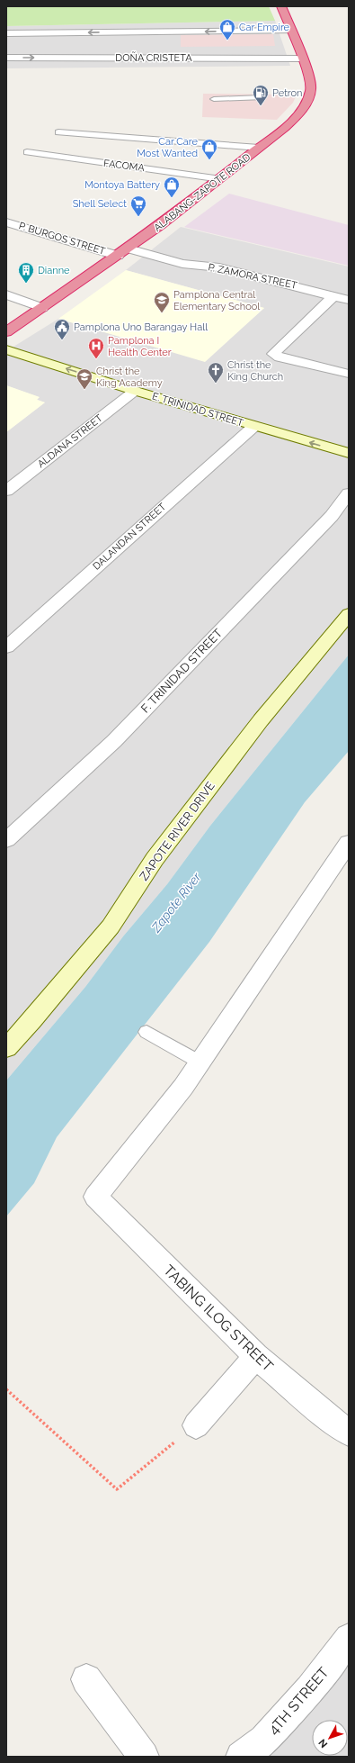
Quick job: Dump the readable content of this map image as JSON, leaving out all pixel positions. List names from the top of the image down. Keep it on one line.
{"streets":{"highway":["ALABANG-ZAPOTE ROAD"],"main road":["E. TRINIDAD STREET","ZAPOTE RIVER DRIVE"],"street":["DOÑA CRISTETA","P. BURGOS STREET","P. ZAMORA STREET","ALDANA STREET","DALANDAN STREET","F. TRINIDAD STREET","TABING ILOG STREET","4TH STREET"],"lane":["FACOMA"]},"crossings":[["DOÑA CRISTETA","ALABANG-ZAPOTE ROAD"],["FACOMA","ALABANG-ZAPOTE ROAD"],["ALABANG-ZAPOTE ROAD","P. BURGOS STREET"],["ALABANG-ZAPOTE ROAD","P. ZAMORA STREET"],["E. TRINIDAD STREET","ALDANA STREET"],["E. TRINIDAD STREET","DALANDAN STREET"]],"one_way":["E. TRINIDAD STREET"],"water":["Zapote River"],"places":{"shop":["Car Empire","Car Care Most Wanted","Montoya Battery"],"fuel station":["Petron"],"supermarket":["Shell Select"],"building":["Dianne"],"school or university":["Pamplona Central Elementary School","Christ the King Academy"],"public building":["Pamplona Uno Barangay Hall"],"hospital":["Pamplona I Health Center"],"church":["Christ the King Church"]},"north":"bottom left"}
